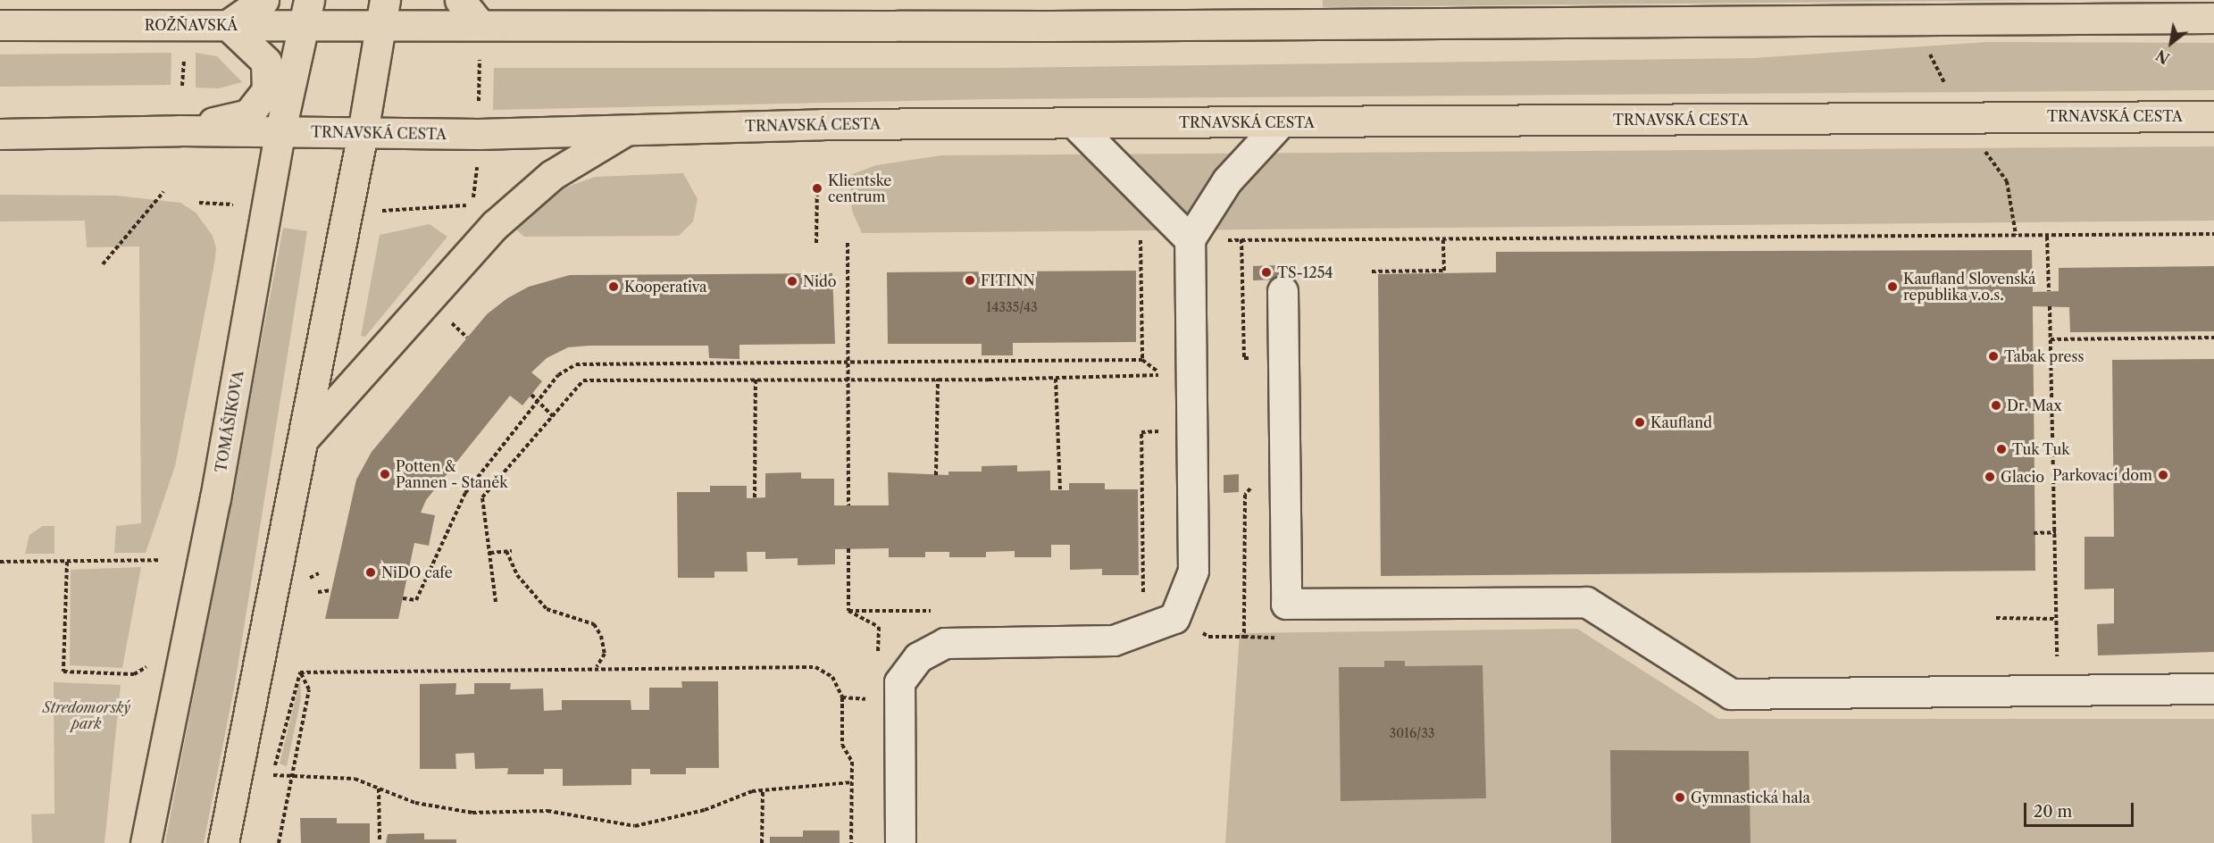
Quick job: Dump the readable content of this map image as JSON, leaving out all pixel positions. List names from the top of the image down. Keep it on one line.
{"streets":{"main road":["ROŽŇAVSKÁ","TRNAVSKÁ CESTA","TOMÁŠIKOVA"]},"crossings":[["ROŽŇAVSKÁ","TOMÁŠIKOVA"],["TRNAVSKÁ CESTA","TOMÁŠIKOVA"]],"parks":["Stredomorský park"],"places":["Klientske centrum","TS-1254","FITINN","Nido","Kooperativa","Kaufland Slovenská republika v.o.s.","Tabak press","Dr. Max","Kaufland","Tuk Tuk","Potten & Pannen - Staněk","Parkovací dom","Glacio","NiDO cafe","Gymnastická hala"],"house_numbers":["14335/43","3016/33"],"scale_bar":"20 m","north":"bottom left"}
